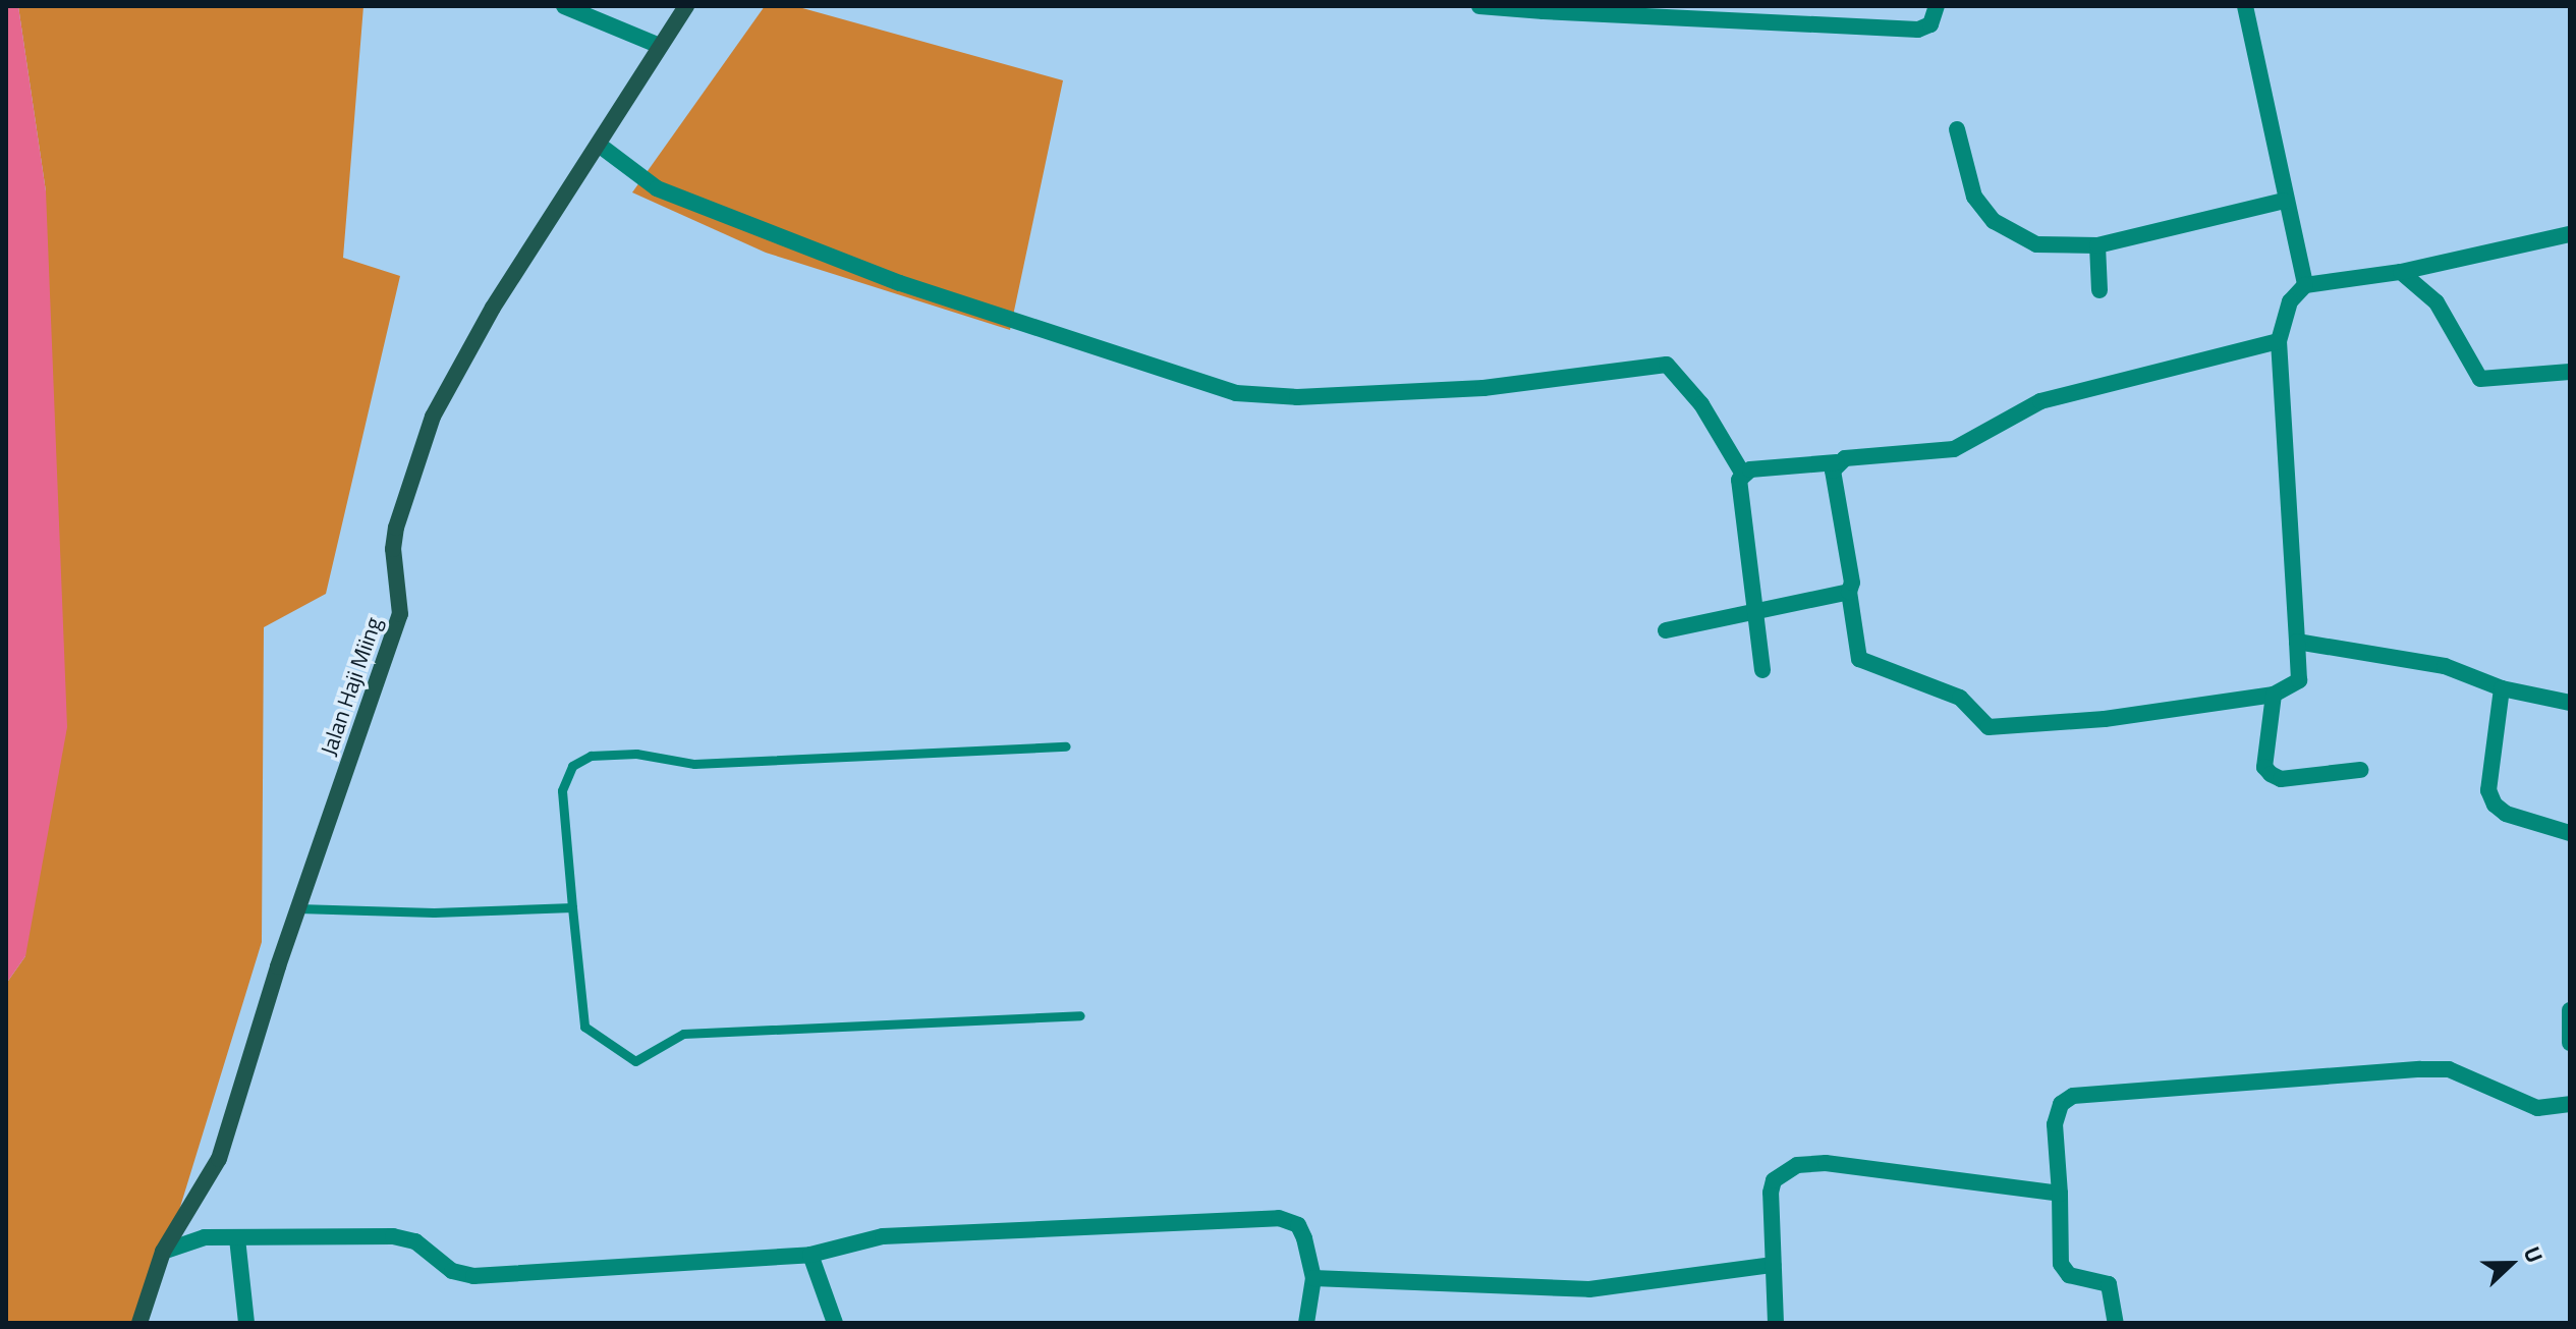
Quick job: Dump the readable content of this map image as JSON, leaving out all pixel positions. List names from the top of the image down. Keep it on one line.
{"streets":{"main road":["Jalan Haji Miing"]},"north":"right"}
